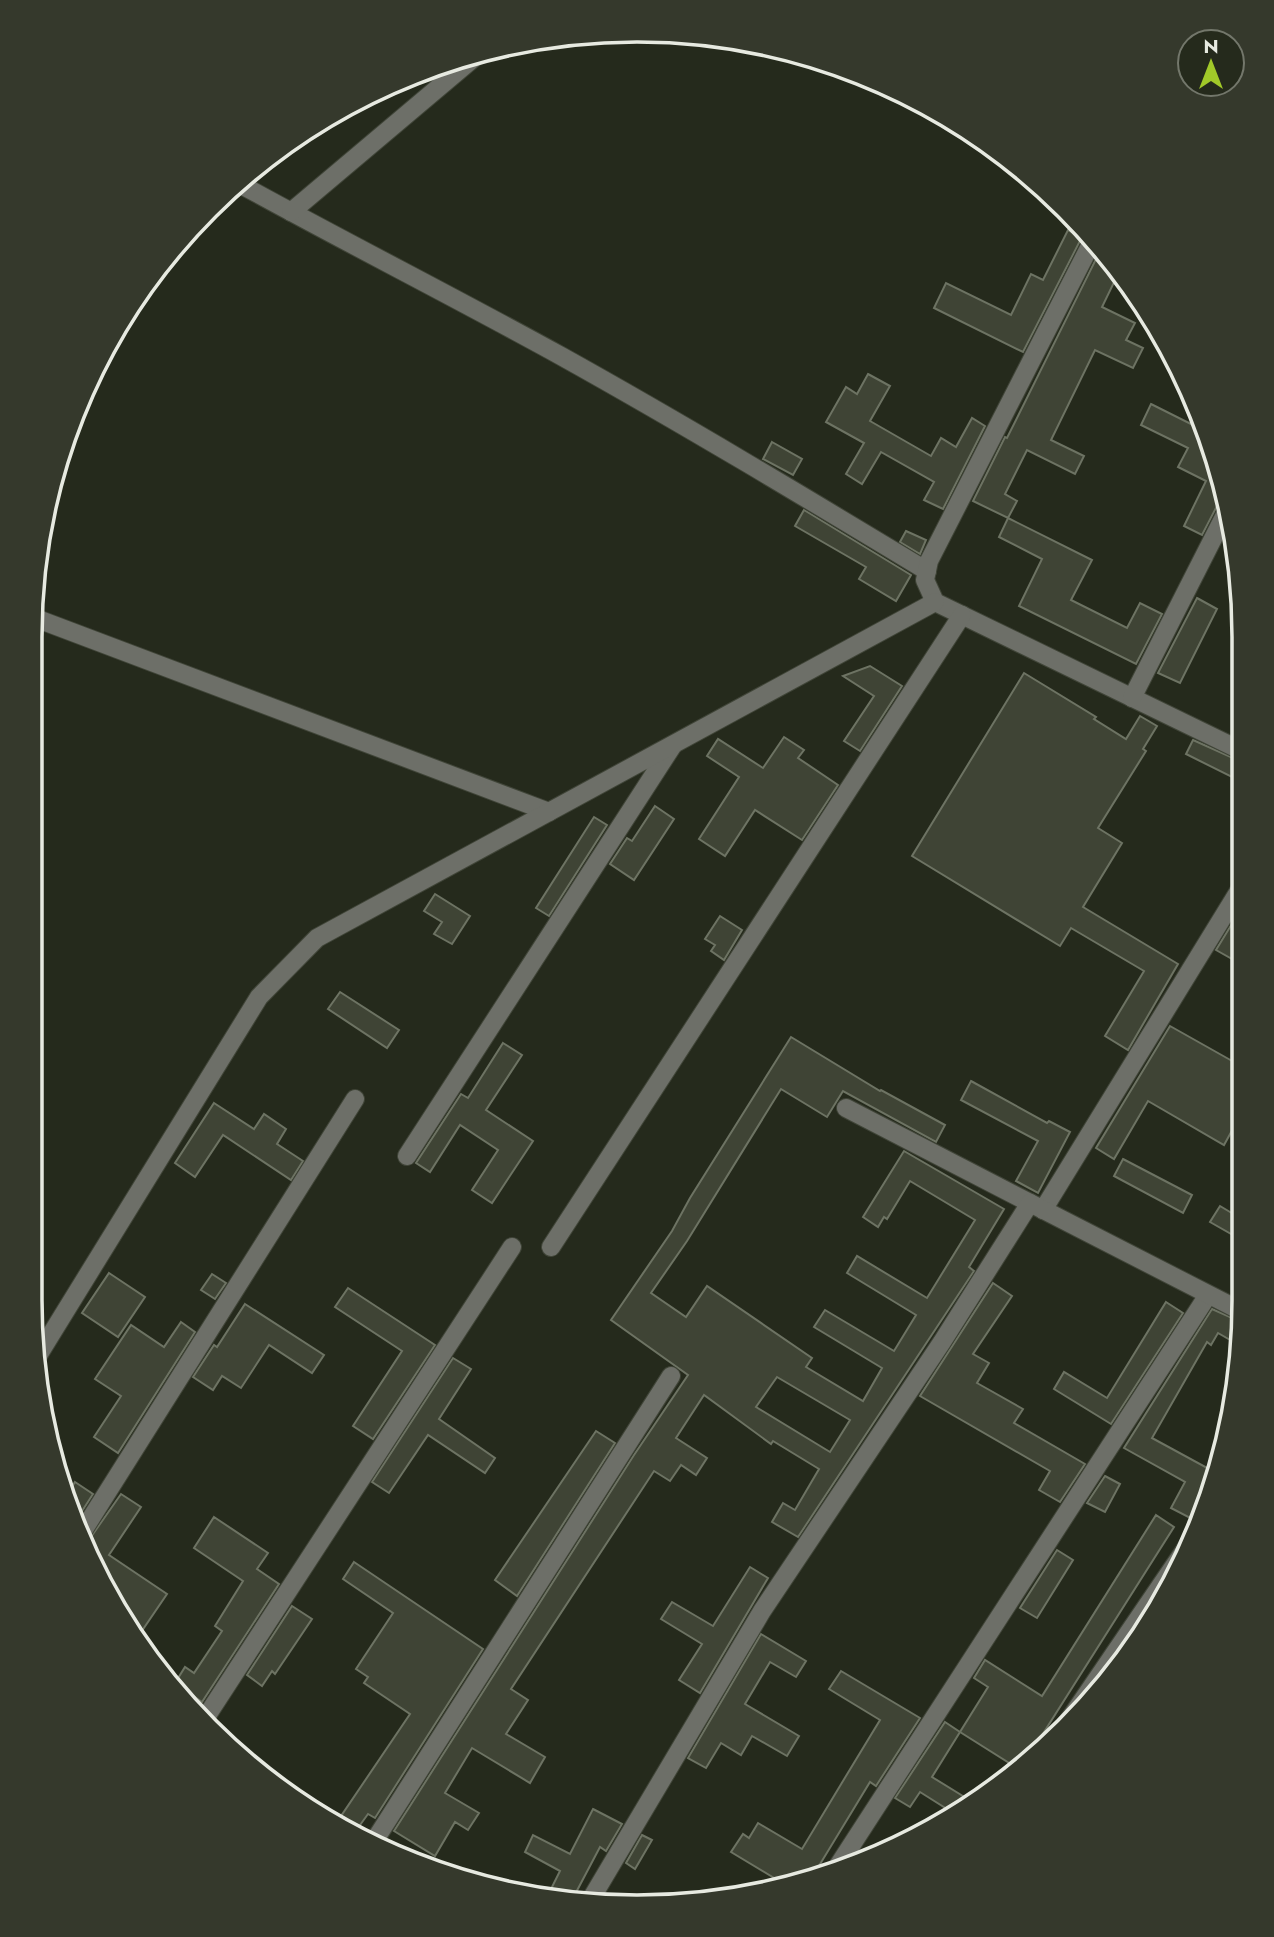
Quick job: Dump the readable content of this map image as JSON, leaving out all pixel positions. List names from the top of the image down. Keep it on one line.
{"north":"top"}
